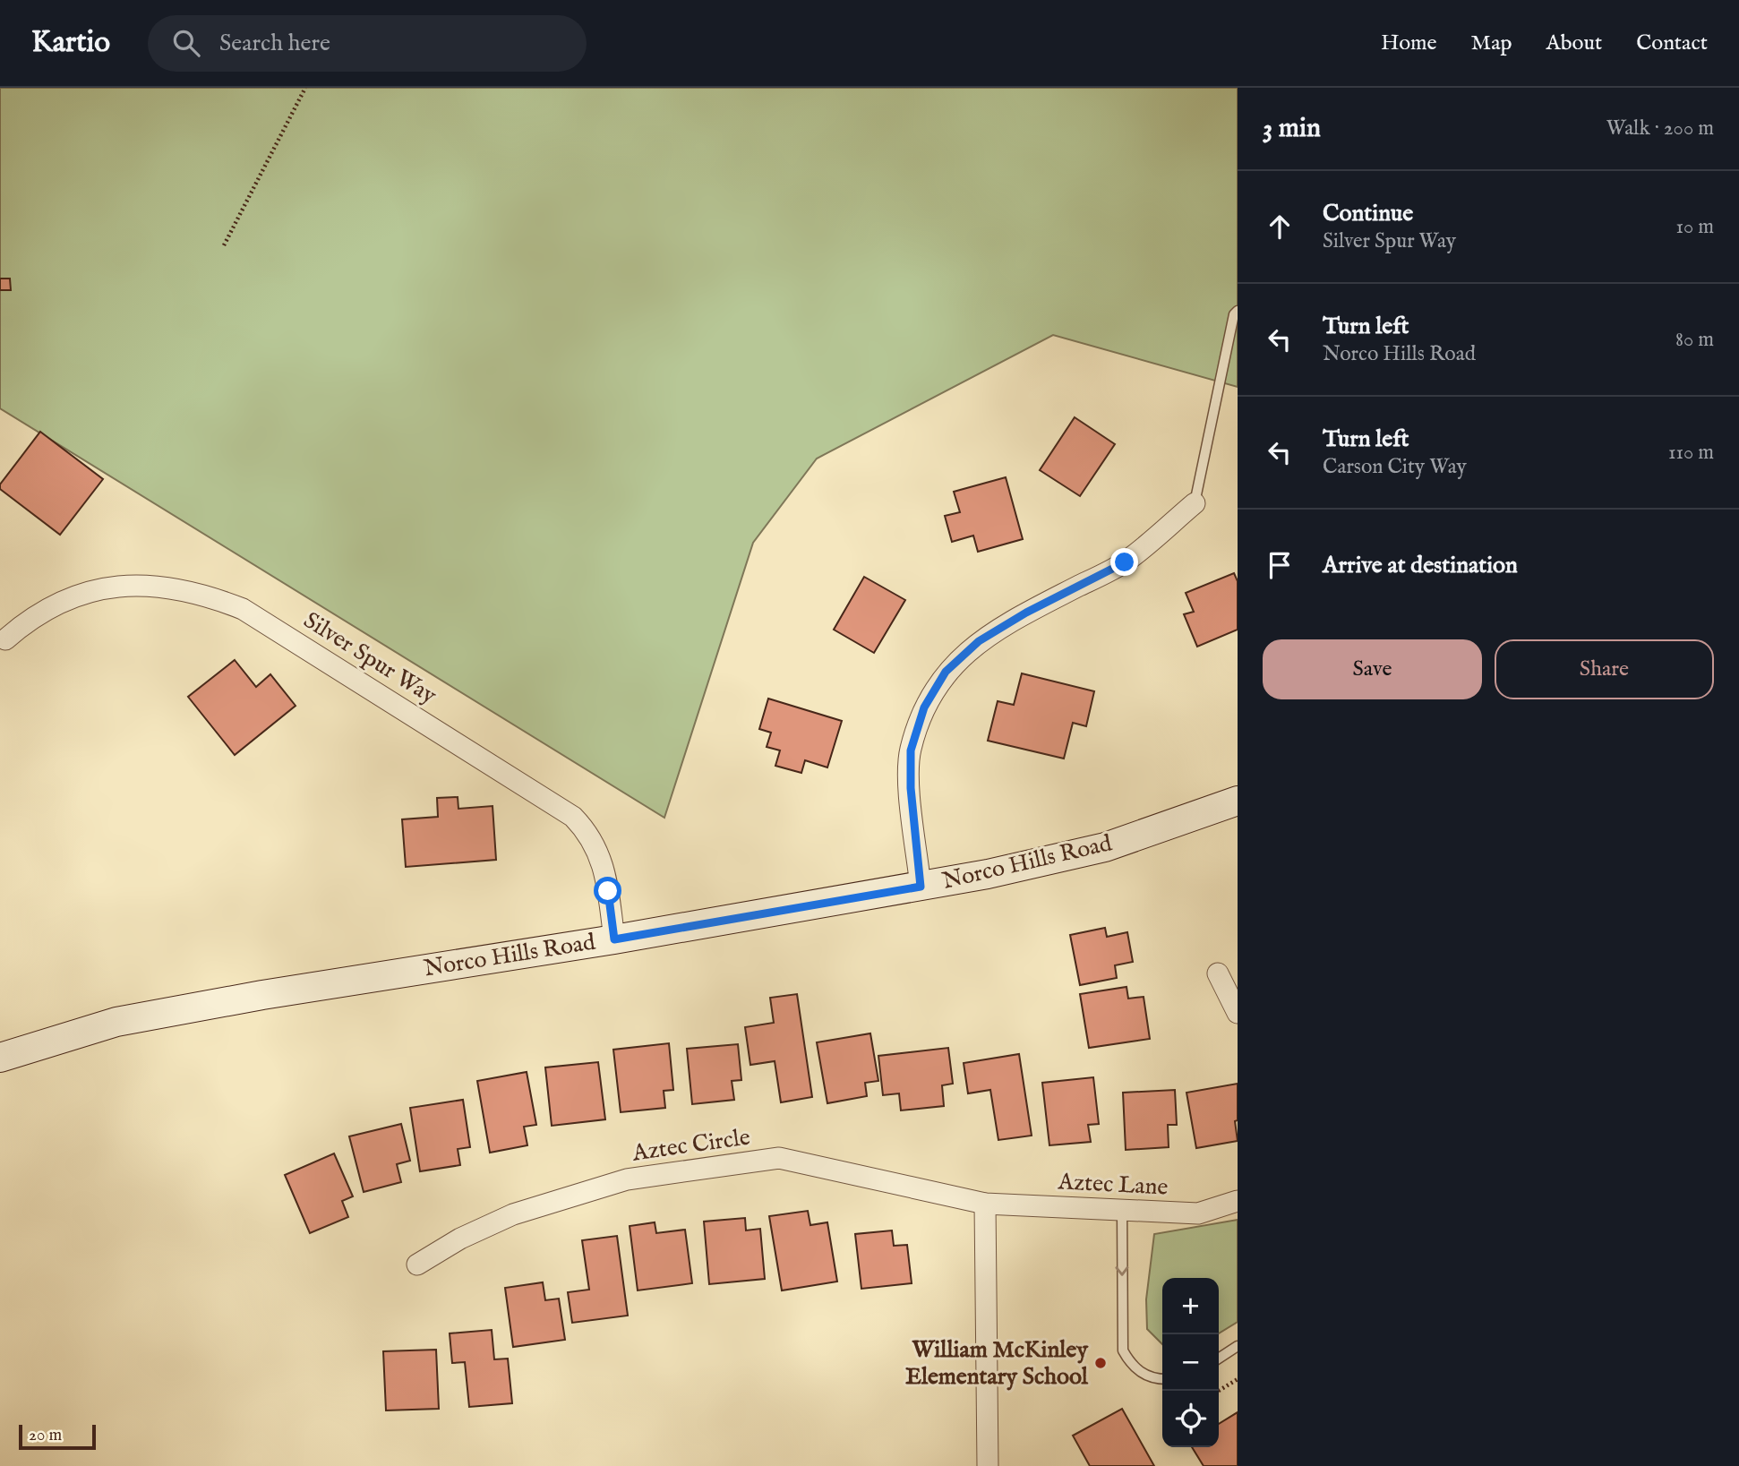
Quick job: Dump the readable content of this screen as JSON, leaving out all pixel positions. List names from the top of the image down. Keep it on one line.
{"streets":{"street":["Silver Spur Way","Norco Hills Road","Aztec Circle","Aztec Lane"]},"crossings":[["Silver Spur Way","Norco Hills Road"],["Aztec Circle","Aztec Lane"]],"places":["William McKinley Elementary School"],"scale_bar":"20 m","page":{"header":"Kartio","search":"Search here","nav":["Home","Map","About","Contact"],"heading":["3 min","Walk · 200 m"],"list":[["Continue","Silver Spur Way","10 m"],["Turn left","Norco Hills Road","80 m"],["Turn left","Carson City Way","110 m"],"Arrive at destination"],"buttons":["Save","Share"],"map_buttons":["+","−"],"scale":"20 m"}}
